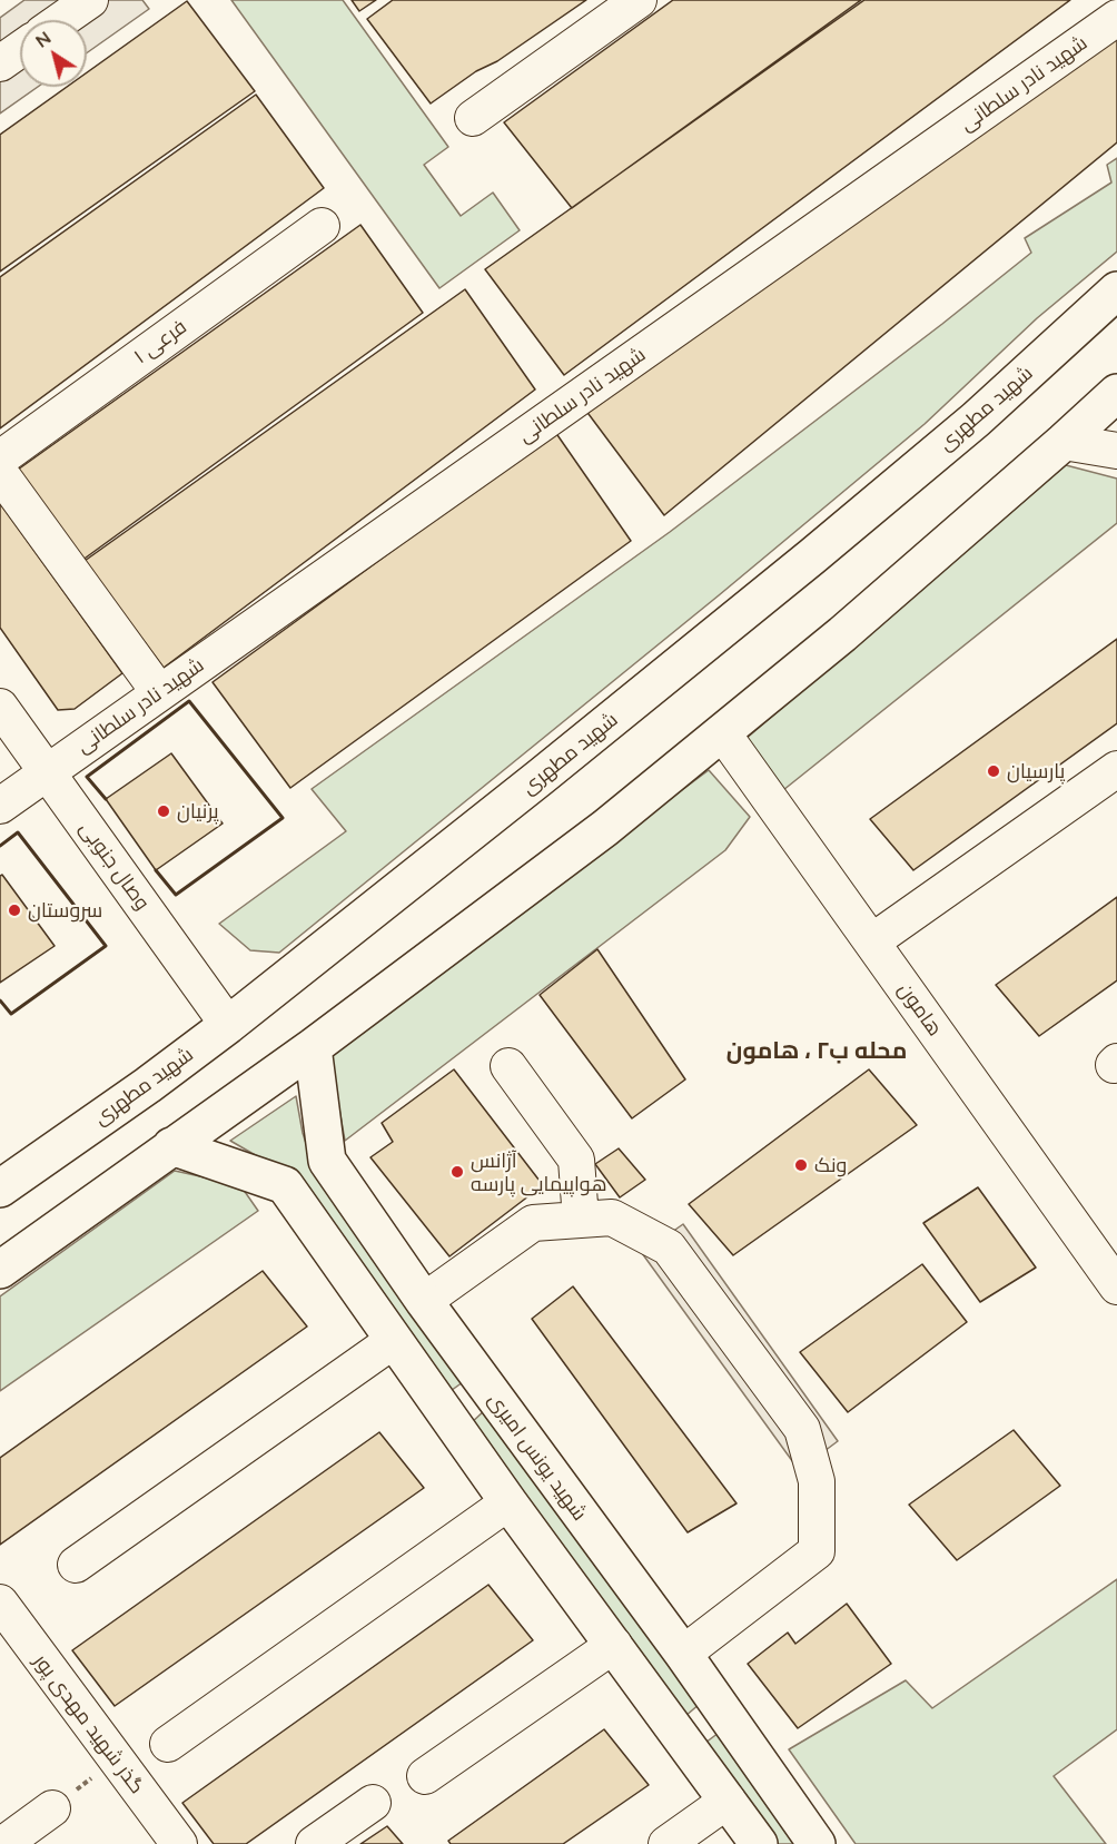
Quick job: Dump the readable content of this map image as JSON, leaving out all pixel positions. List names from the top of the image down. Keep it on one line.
{"streets":{"main road":["شهید مطهری","شهید یونس امیری"],"street":["شهید نادر سلطانی","فرعی ۱","وصال جنوبی","هامون","گذر شهید مهدی پور"]},"crossings":[["شهید نادر سلطانی","وصال جنوبی"],["شهید مطهری","وصال جنوبی"]],"districts":["محله ب۲ ، هامون"],"places":["پارسیان","پرنیان","سروستان","ونک","آژانس هواپیمایی پارسه"],"north":"top left"}
